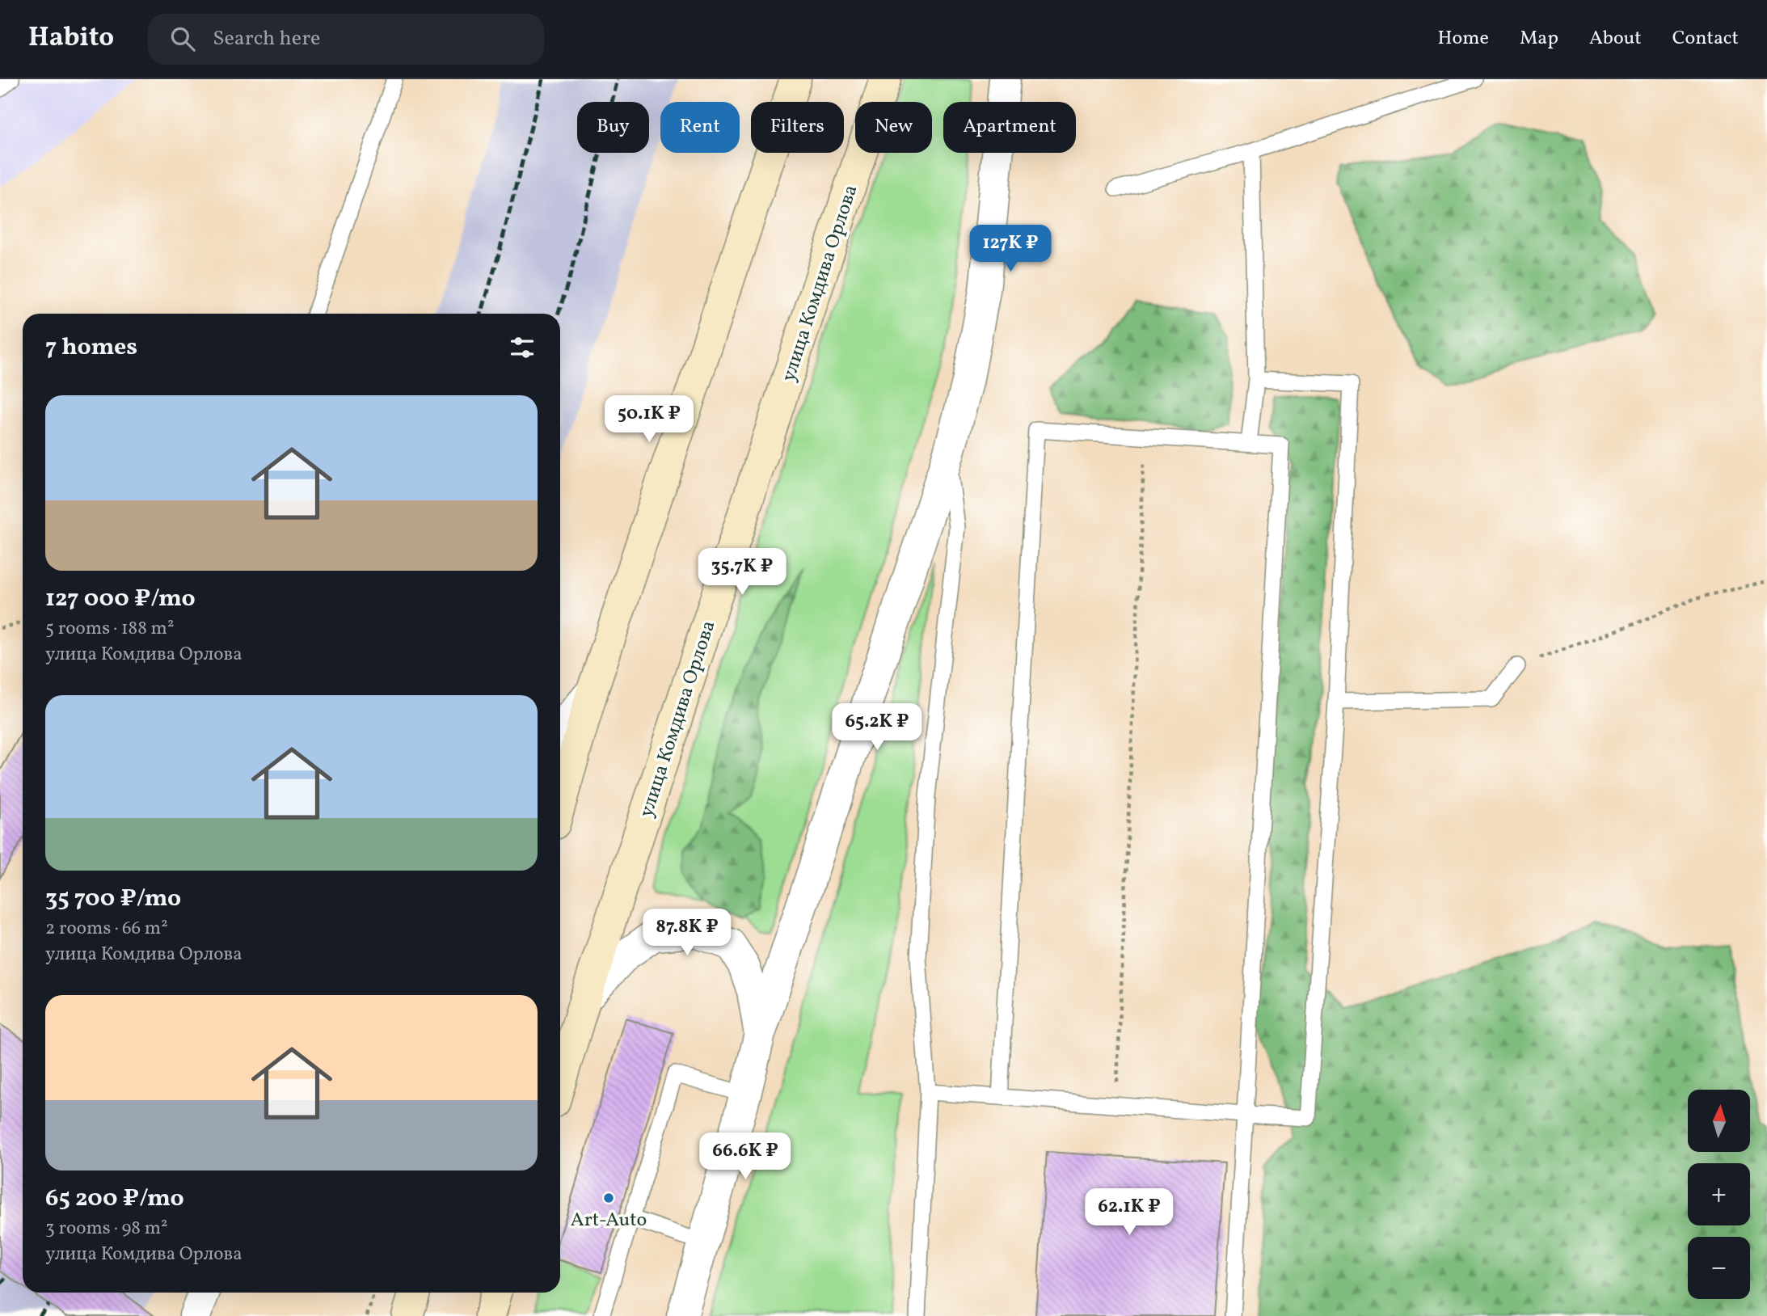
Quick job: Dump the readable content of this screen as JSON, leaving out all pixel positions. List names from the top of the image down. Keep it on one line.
{"streets":{"main road":["улица Комдива Орлова"]},"places":["Art-Auto"],"north":"top","page":{"header":"Habito","search":"Search here","nav":["Home","Map","About","Contact"],"chip":["Buy","Rent","Filters","New","Apartment"],"price":["127K ₽","50.1K ₽","35.7K ₽","65.2K ₽","87.8K ₽","66.6K ₽","62.1K ₽"],"heading":"7 homes","list":[{"name":"127 000 ₽/mo","note":"5 rooms · 188 m² · улица Комдива Орлова"},{"name":"35 700 ₽/mo","note":"2 rooms · 66 m² · улица Комдива Орлова"},{"name":"65 200 ₽/mo","note":"3 rooms · 98 m² · улица Комдива Орлова"}],"map_buttons":["+","−"]}}
